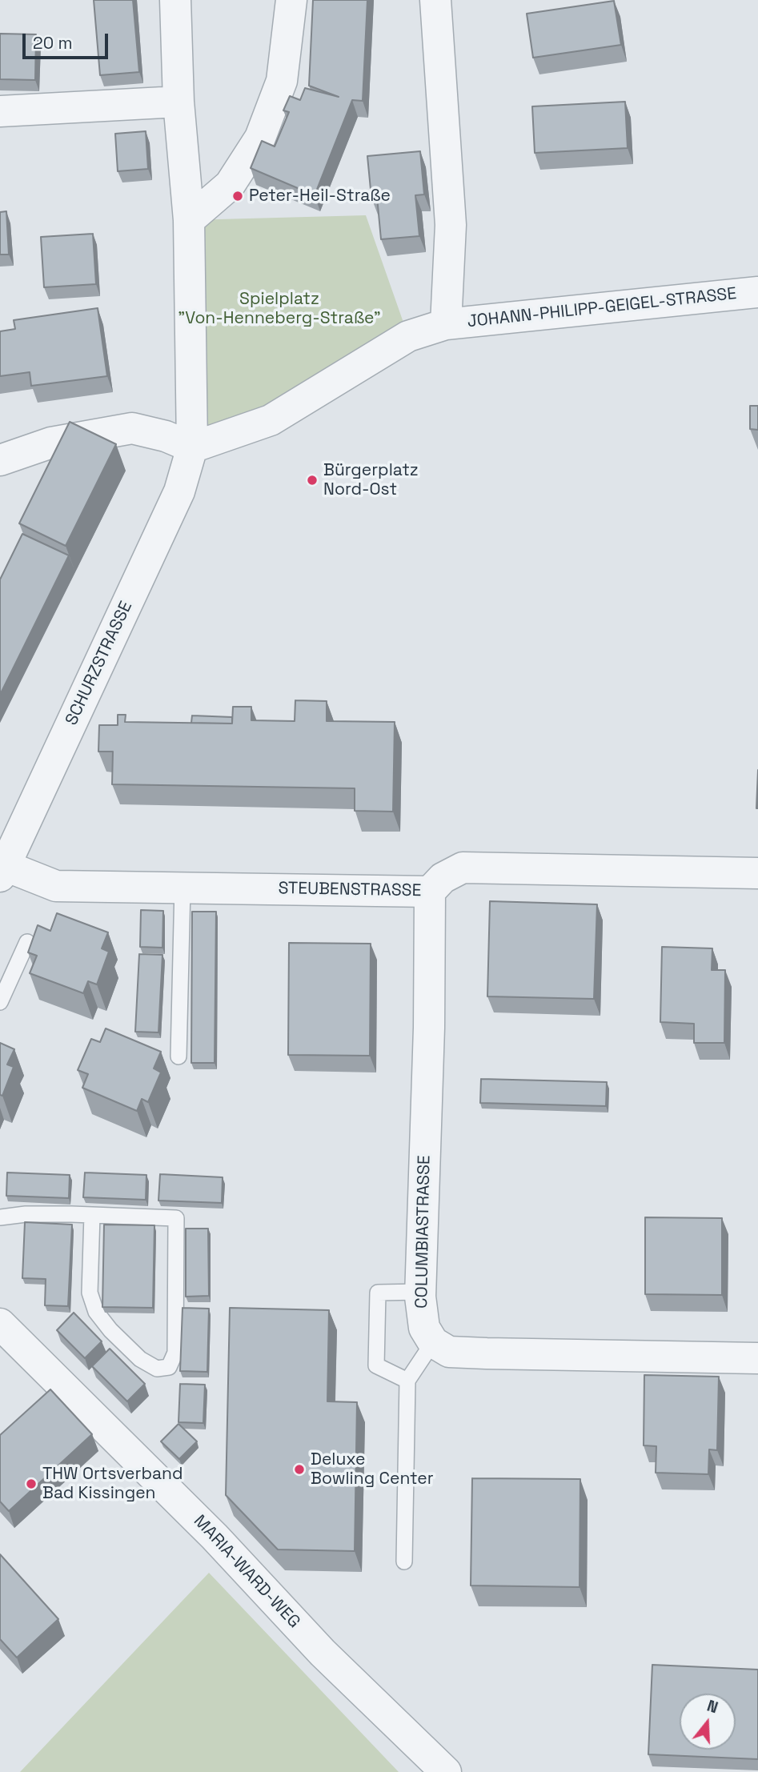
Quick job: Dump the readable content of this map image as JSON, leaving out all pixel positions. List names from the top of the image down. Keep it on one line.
{"streets":{"street":["JOHANN-PHILIPP-GEIGEL-STRASSE","SCHURZSTRASSE","STEUBENSTRASSE","COLUMBIASTRASSE","MARIA-WARD-WEG"]},"crossings":[["SCHURZSTRASSE","STEUBENSTRASSE"],["STEUBENSTRASSE","COLUMBIASTRASSE"]],"parks":["Spielplatz \"Von-Henneberg-Straße\""],"places":["Peter-Heil-Straße","Bürgerplatz Nord-Ost","Deluxe Bowling Center","THW Ortsverband Bad Kissingen"],"scale_bar":"20 m","north":"top"}
